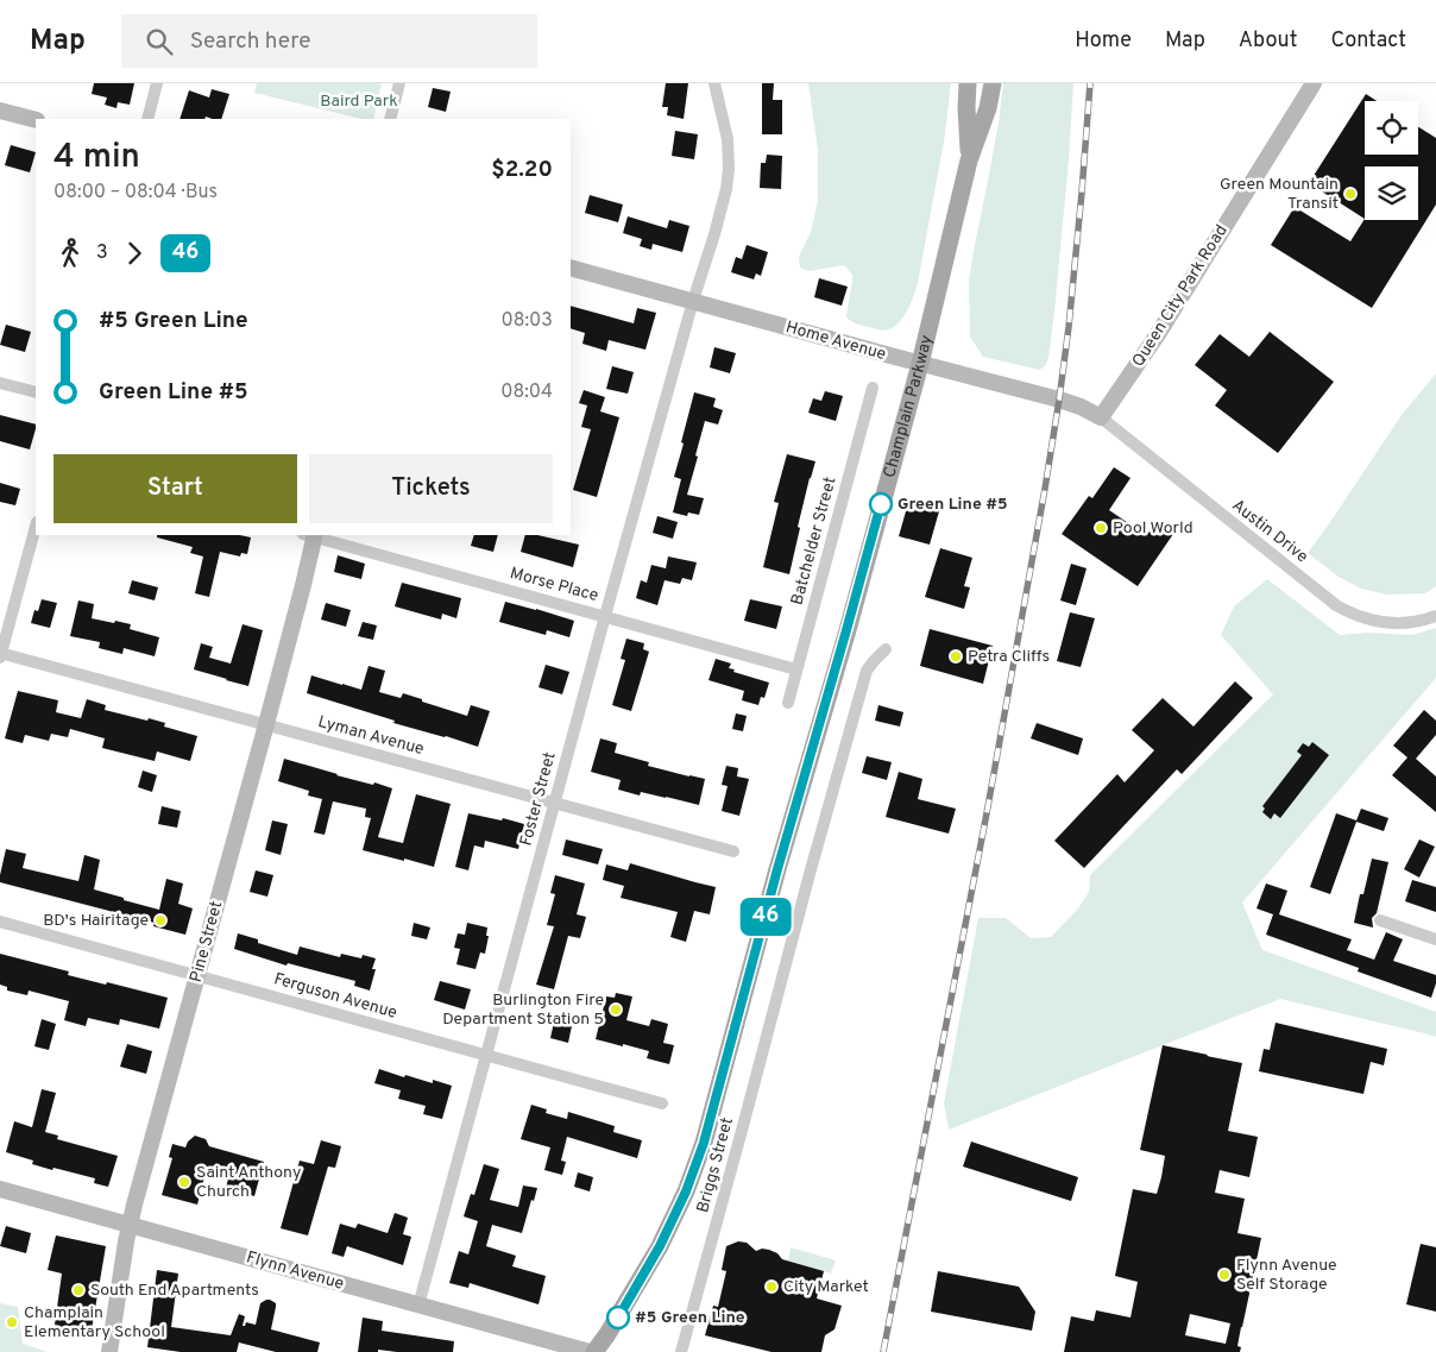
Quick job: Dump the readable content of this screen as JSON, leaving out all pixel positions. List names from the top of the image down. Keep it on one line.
{"streets":{"main road":["Queen City Park Road","Home Avenue","Champlain Parkway","Pine Street","Flynn Avenue"],"street":["Austin Drive","Batchelder Street","Morse Place","Lyman Avenue","Foster Street","Ferguson Avenue","Briggs Street"]},"crossings":[["Queen City Park Road","Home Avenue"],["Queen City Park Road","Austin Drive"],["Home Avenue","Champlain Parkway"],["Home Avenue","Austin Drive"],["Home Avenue","Foster Street"],["Champlain Parkway","Flynn Avenue"],["Batchelder Street","Morse Place"],["Morse Place","Foster Street"],["Morse Place","Pine Street"],["Lyman Avenue","Foster Street"],["Lyman Avenue","Pine Street"],["Foster Street","Ferguson Avenue"],["Foster Street","Flynn Avenue"],["Pine Street","Ferguson Avenue"],["Pine Street","Flynn Avenue"]],"parks":["Baird Park"],"places":["Green Mountain Transit","Green Line #5","Pool World","Petra Cliffs","BD's Hairitage","Burlington Fire Department Station 5","Saint Anthony Church","Flynn Avenue Self Storage","City Market","South End Apartments","#5 Green Line","Champlain Elementary School"],"lines":["bus line 46"],"page":{"header":"Map","search":"Search here","nav":["Home","Map","About","Contact"],"on_map":"46","heading":["4 min","08:00 – 08:04 · Bus","$2.20"],"legs":["3","46"],"list":[{"name":"#5 Green Line","value":"08:03"},{"name":"Green Line #5","value":"08:04"}],"buttons":["Start","Tickets"]}}
